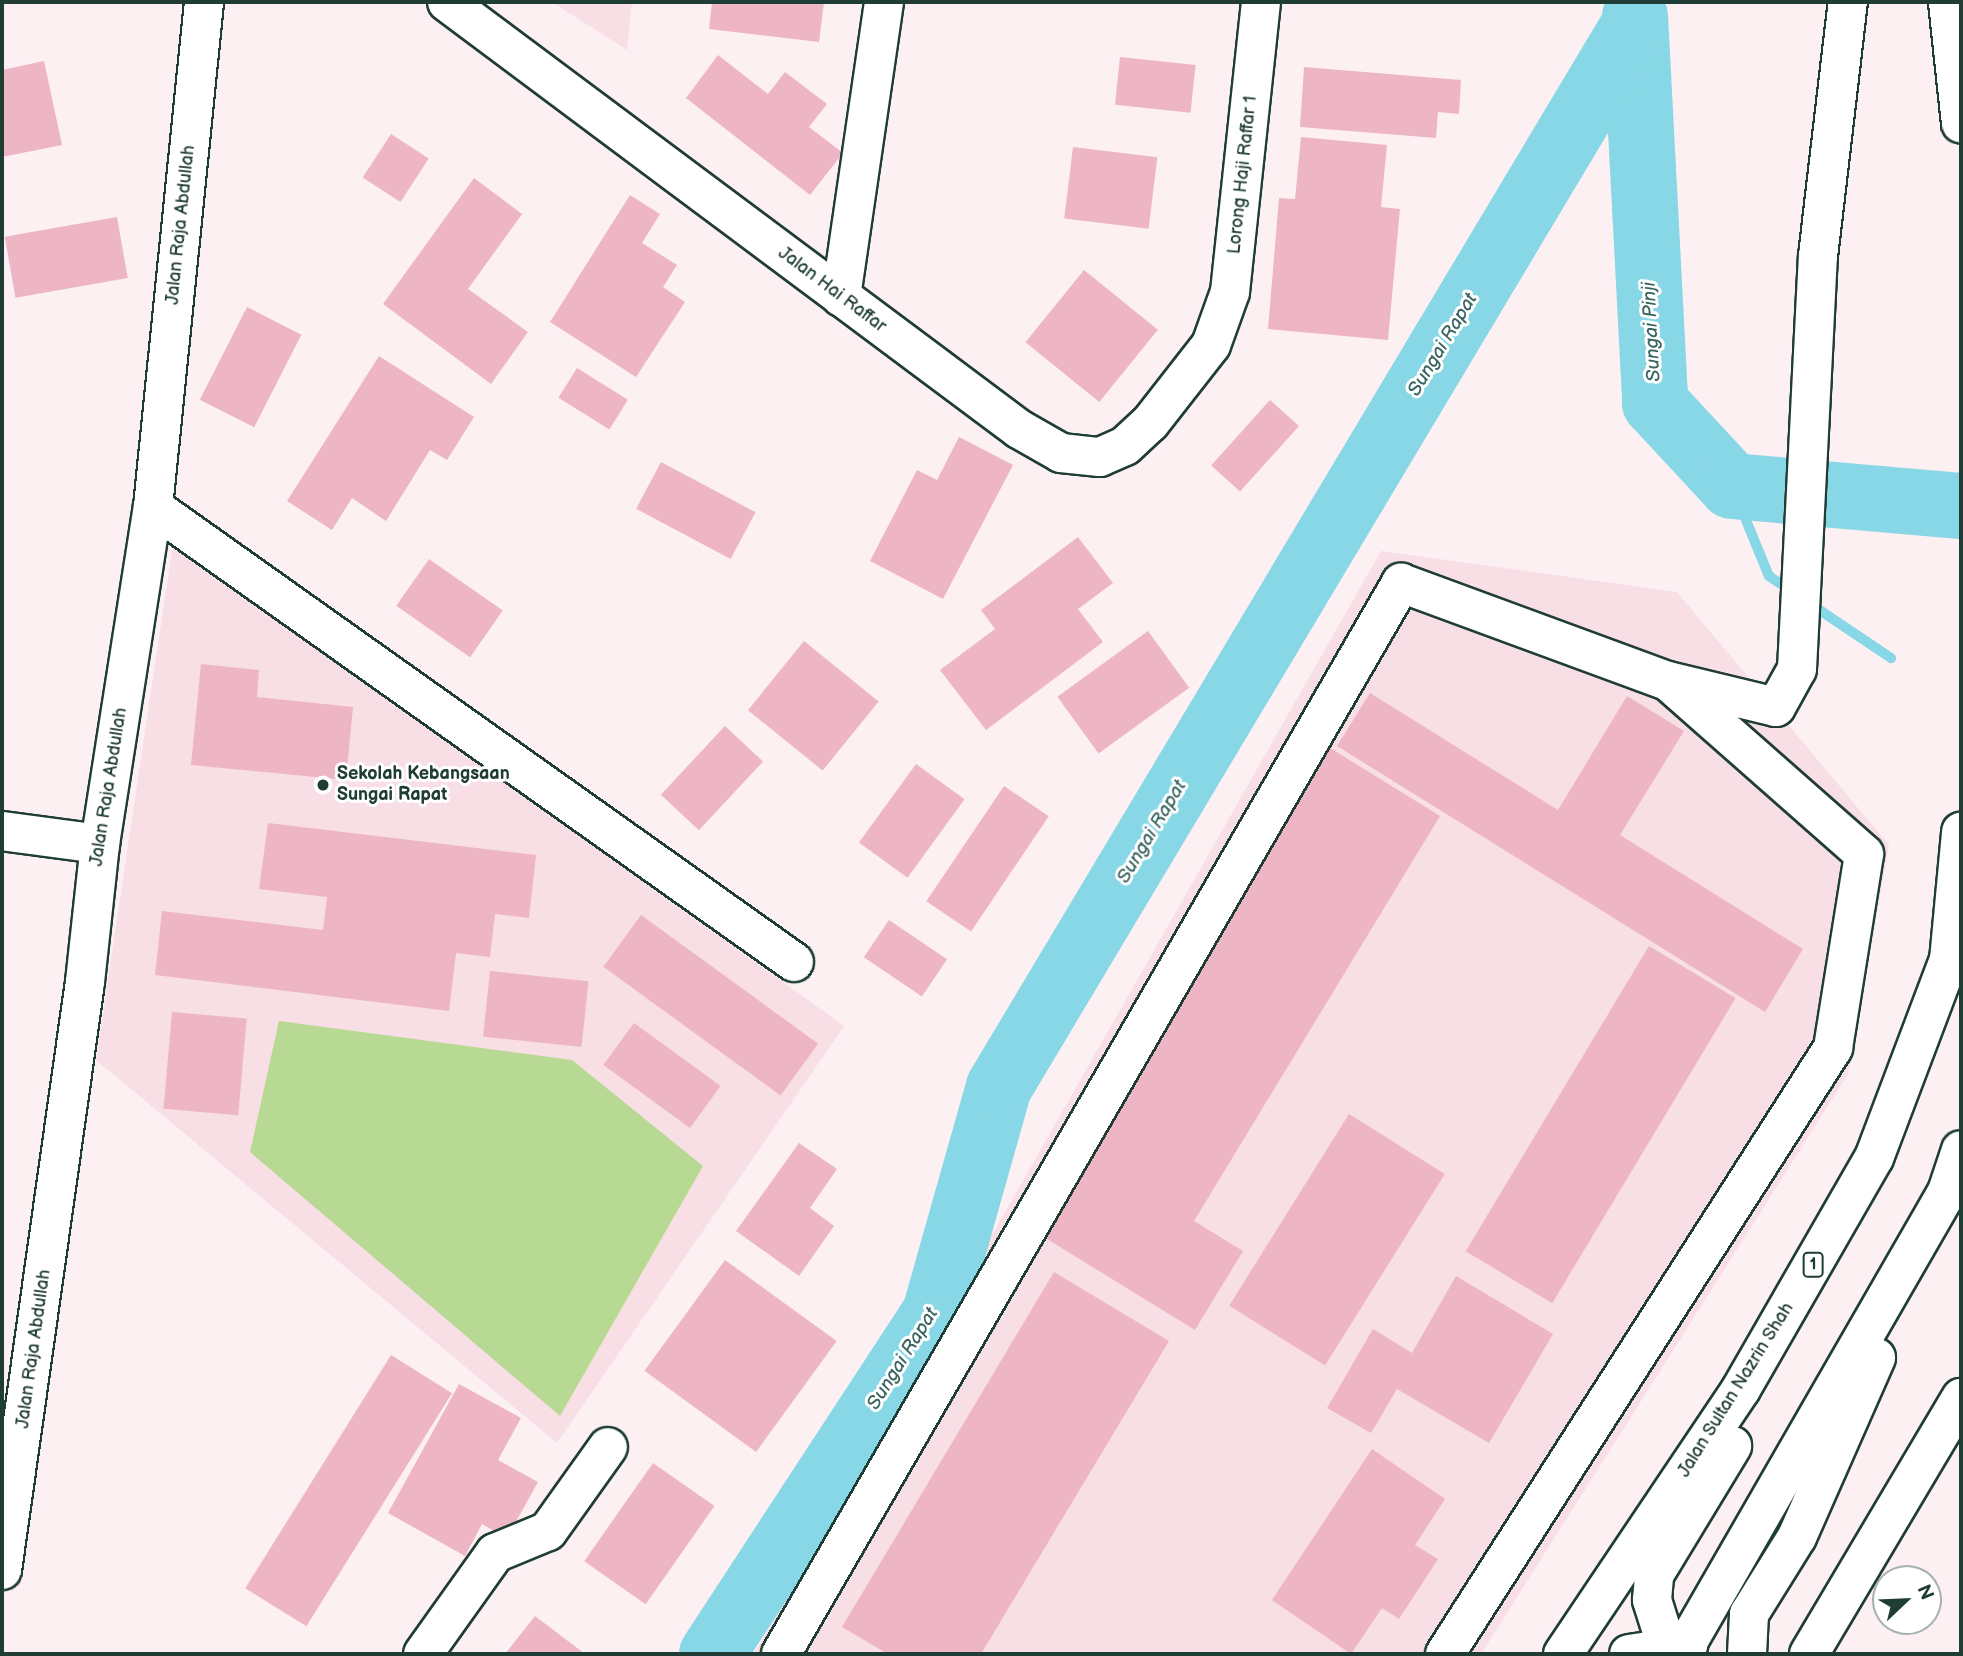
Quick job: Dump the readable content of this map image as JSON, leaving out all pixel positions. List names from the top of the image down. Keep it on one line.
{"streets":{"main road":["Lorong Haji Raffar 1","Jalan Raja Abdullah","Jalan Hai Raffar","1","Jalan Sultan Nazrin Shah"]},"crossings":[["Lorong Haji Raffar 1","Jalan Hai Raffar"]],"water":["Sungai Pinji","Sungai Rapat"],"places":["Sekolah Kebangsaan Sungai Rapat"],"north":"top right"}
